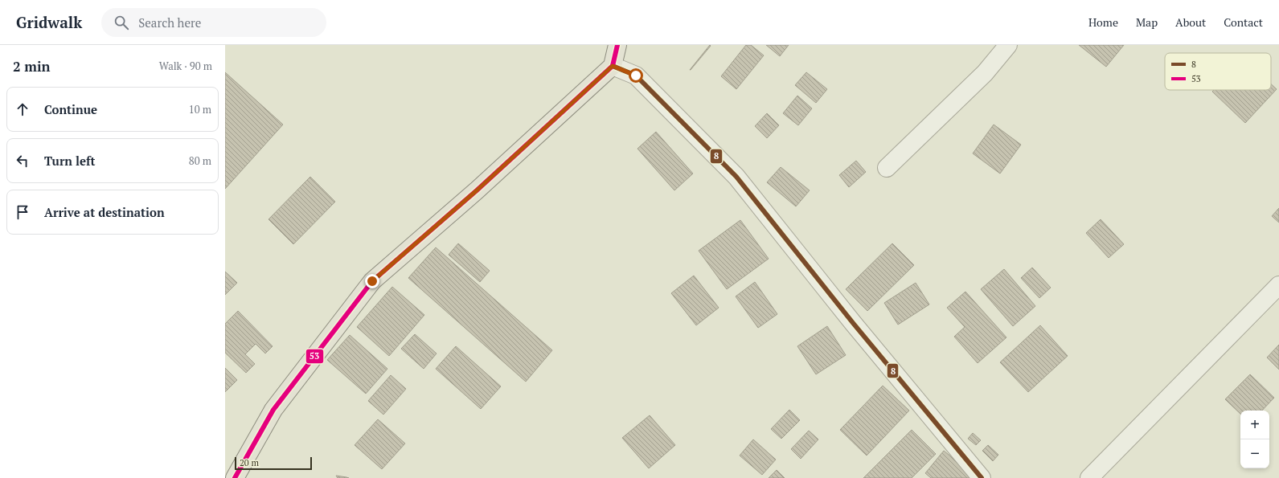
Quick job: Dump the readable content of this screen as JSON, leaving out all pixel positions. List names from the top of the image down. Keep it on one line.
{"lines":["transit line 53","transit line 8"],"legend":["8","53"],"scale_bar":"20 m","page":{"header":"Gridwalk","search":"Search here","nav":["Home","Map","About","Contact"],"heading":["2 min","Walk · 90 m"],"list":[["Continue","10 m"],["Turn left","80 m"],"Arrive at destination"],"map_buttons":["+","−"],"scale":"20 m"}}
